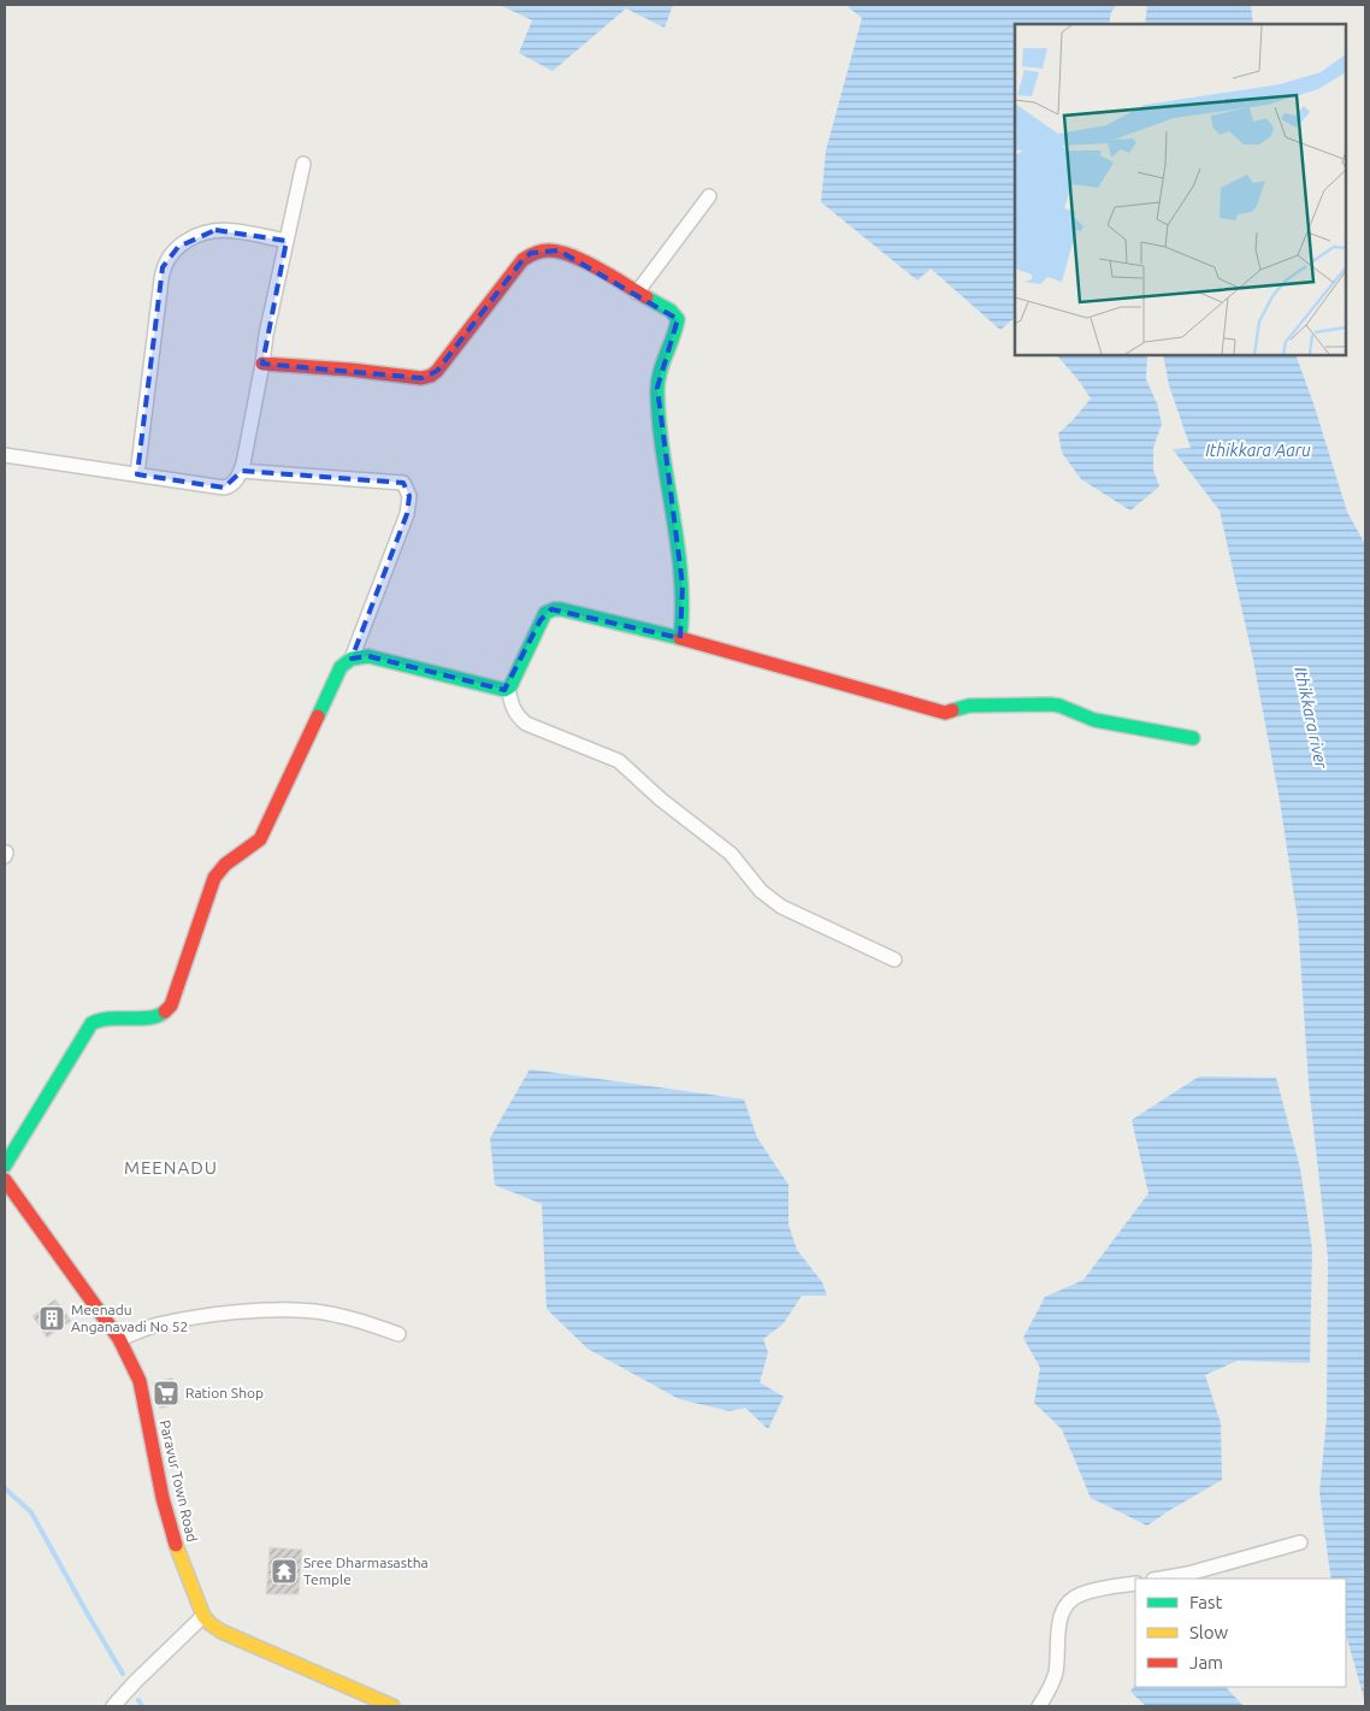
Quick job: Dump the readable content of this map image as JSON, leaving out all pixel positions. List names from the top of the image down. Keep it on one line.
{"streets":{"street":["Paravur Town Road"]},"districts":["MEENADU"],"water":["Ithikkara Aaru","Ithikkara river"],"places":{"building":["Meenadu Anganavadi No 52"],"supermarket":["Ration Shop"],"temple":["Sree Dharmasastha Temple"]},"legend":["Fast","Slow","Jam"]}
